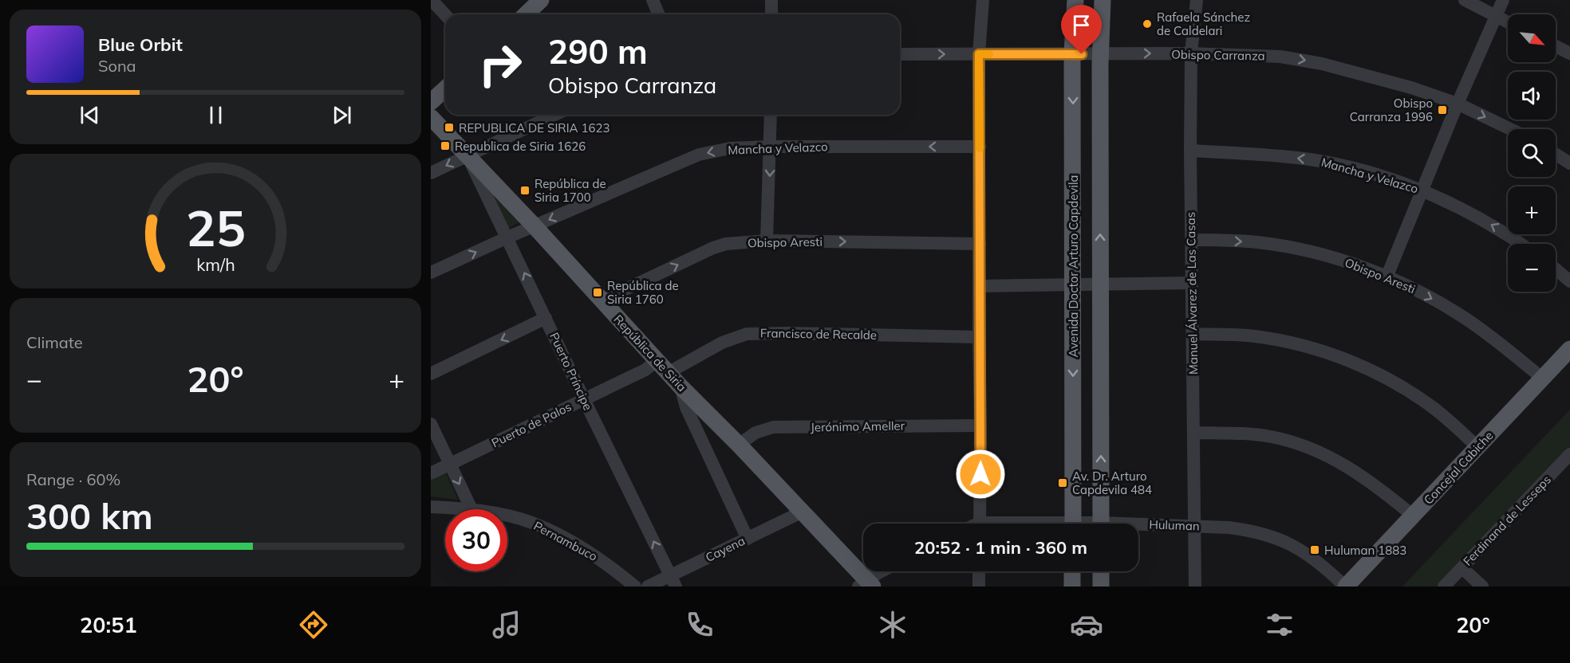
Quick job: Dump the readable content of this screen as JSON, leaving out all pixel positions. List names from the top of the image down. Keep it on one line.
{"streets":{"main road":["Avenida Doctor Arturo Capdevila","República de Siria","Concejal Cabiche"],"street":["Obispo Carranza","Mancha y Velazco","Obispo Aresti","Manuel Álvarez de Las Casas","Francisco de Recalde","Puerto Príncipe","Puerto de Palos","Jerónimo Ameller","Ferdinand de Lesseps","Huluman","Pernambuco","Cayena"]},"crossings":[["Obispo Carranza","Avenida Doctor Arturo Capdevila"],["Obispo Carranza","Manuel Álvarez de Las Casas"],["Mancha y Velazco","Manuel Álvarez de Las Casas"],["Mancha y Velazco","República de Siria"],["Mancha y Velazco","Puerto Príncipe"],["Obispo Aresti","Manuel Álvarez de Las Casas"],["Obispo Aresti","República de Siria"],["Obispo Aresti","Concejal Cabiche"],["Manuel Álvarez de Las Casas","Huluman"],["Francisco de Recalde","República de Siria"],["Francisco de Recalde","Puerto de Palos"],["República de Siria","Puerto Príncipe"],["República de Siria","Puerto de Palos"],["República de Siria","Jerónimo Ameller"],["República de Siria","Cayena"],["Puerto Príncipe","Puerto de Palos"],["Puerto Príncipe","Cayena"],["Concejal Cabiche","Huluman"]],"one_way":["Obispo Carranza"],"places":{"other":["Rafaela Sánchez de Caldelari"],"transit":["Obispo Carranza 1996","REPUBLICA DE SIRIA 1623","Republica de Siria 1626","República de Siria 1700","República de Siria 1760","Av. Dr. Arturo Capdevila 484","Huluman 1883"]},"north":"bottom right","page":{"map_buttons":["+","−"],"turn":["290 m","Obispo Carranza"],"song":["Blue Orbit","Sona"],"tile":["Climate",["Range · 60%","300 km"]],"heat":["−","20°","+"],"limit":"30","trip":"20:52 · 1 min · 360 m","tabs":["20:51","20°"],"gauge":["25","km/h"]}}
